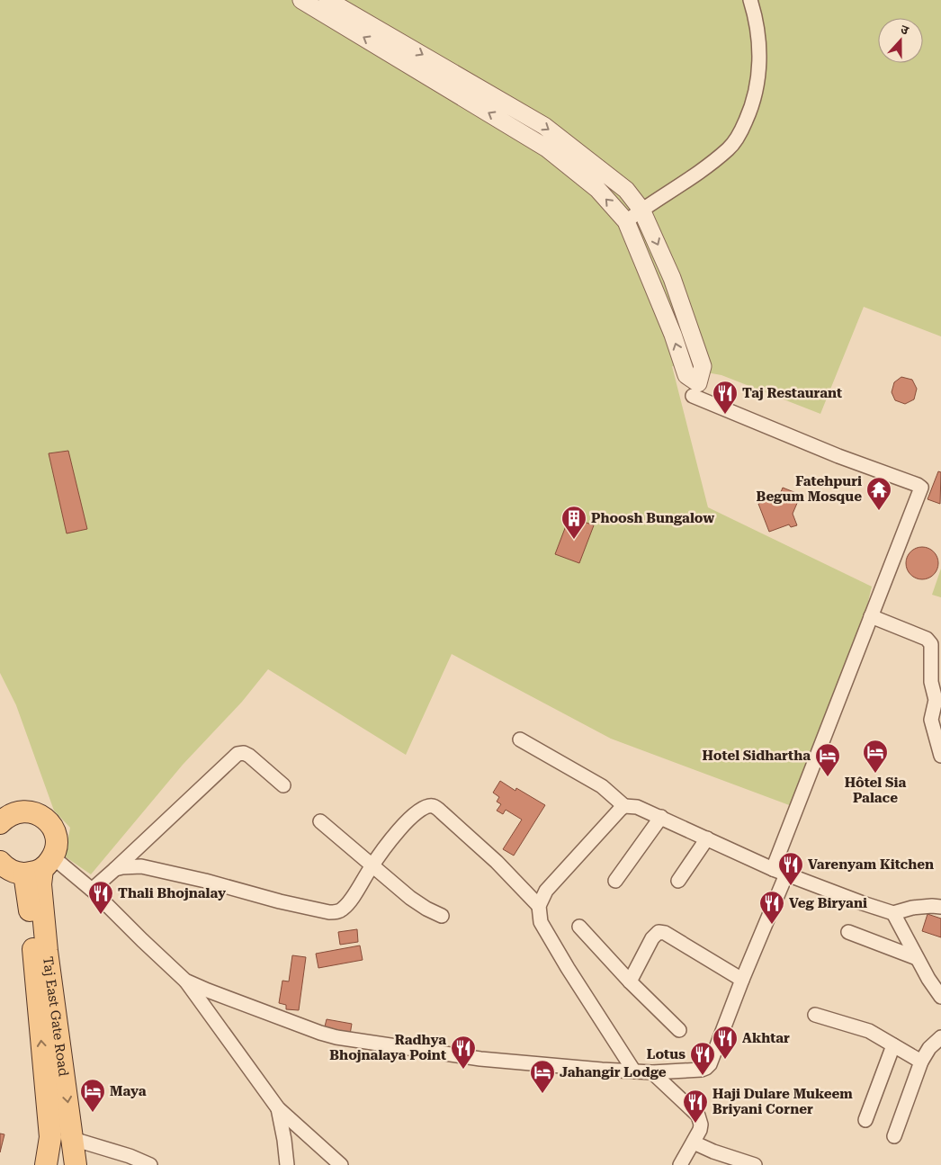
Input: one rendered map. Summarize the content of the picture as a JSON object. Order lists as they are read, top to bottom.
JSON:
{
  "streets": {
    "main road": ["Taj East Gate Road"]
  },
  "places": {
    "restaurant": [
      "Taj Restaurant",
      "Varenyam Kitchen",
      "Thali Bhojnalay",
      "Veg Biryani",
      "Akhtar",
      "Radhya Bhojnalaya Point",
      "Lotus",
      "Haji Dulare Mukeem Briyani Corner"
    ],
    "temple": ["Fatehpuri Begum Mosque"],
    "building": ["Phoosh Bungalow"],
    "hotel": [
      "Hôtel Sia Palace",
      "Hotel Sidhartha",
      "Jahangir Lodge",
      "Maya"
    ]
  },
  "north": "top"
}
